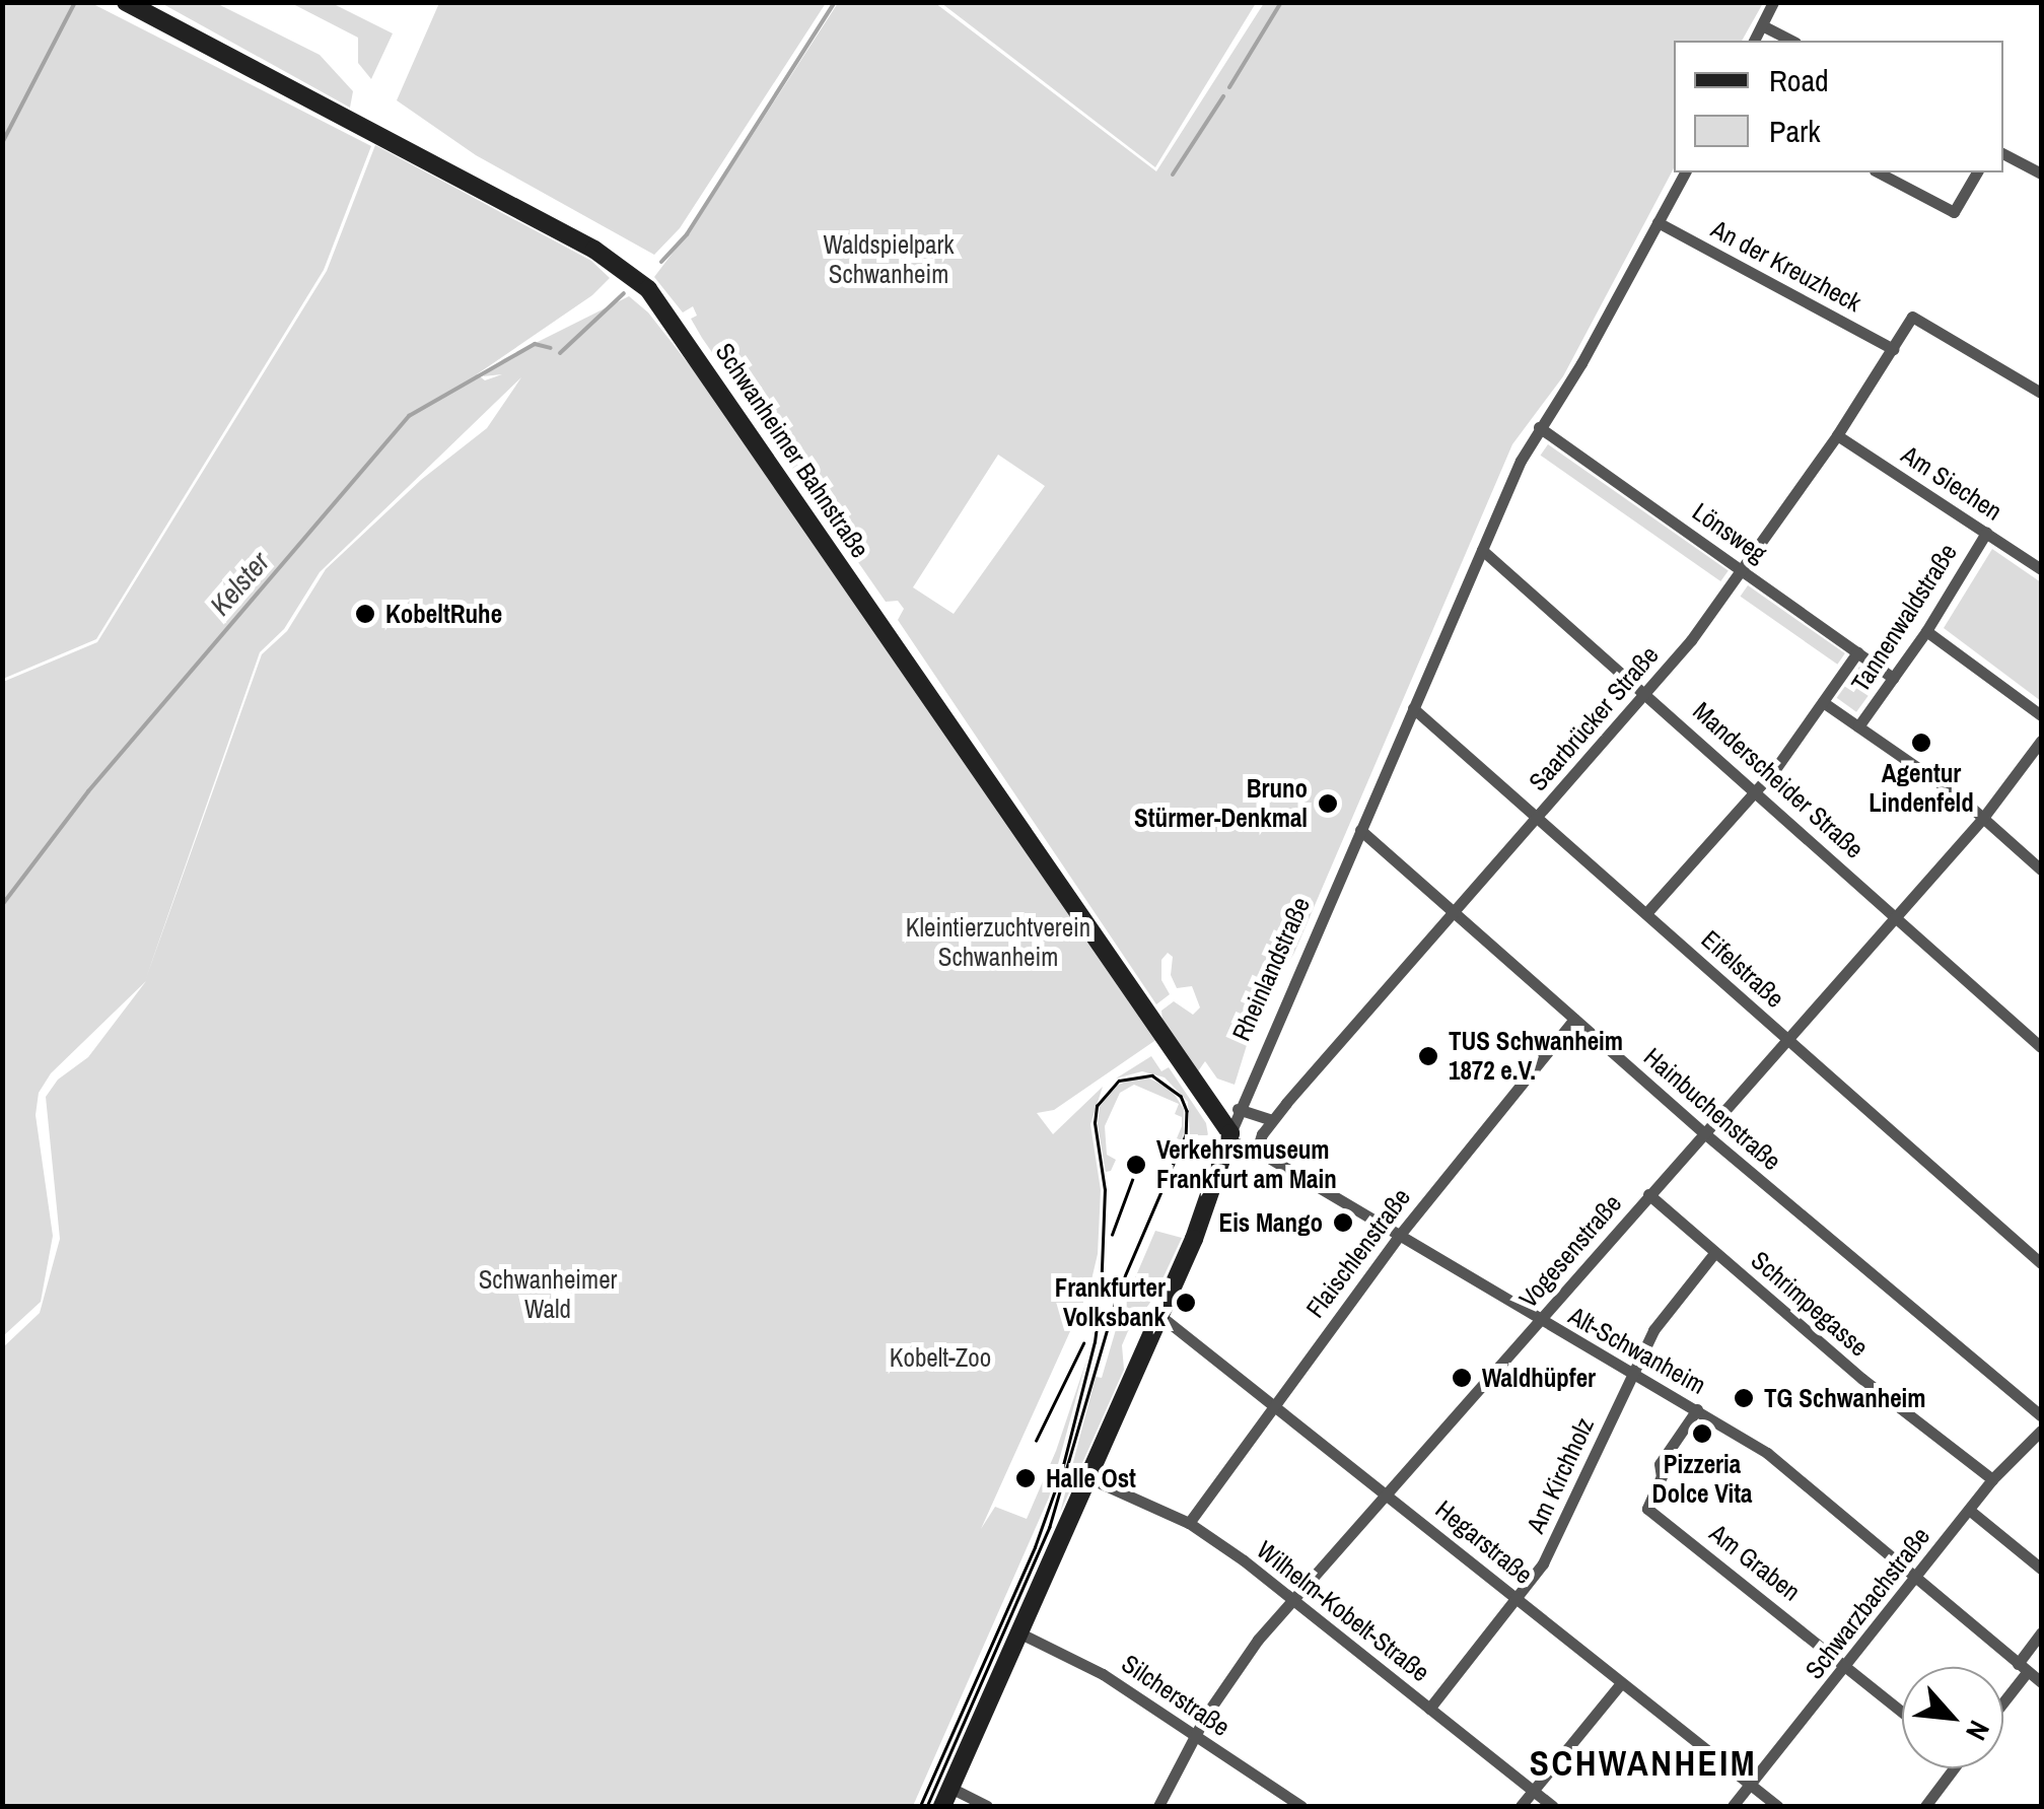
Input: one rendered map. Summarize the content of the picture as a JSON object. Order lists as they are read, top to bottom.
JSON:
{
  "streets": {
    "street": [
      "An der Kreuzheck",
      "Schwanheimer Bahnstraße",
      "Am Siechen",
      "Lönsweg",
      "Tannenwaldstraße",
      "Saarbrücker Straße",
      "Manderscheider Straße",
      "Rheinlandstraße",
      "Eifelstraße",
      "Hainbuchenstraße",
      "Vogesenstraße",
      "Flaischlenstraße",
      "Schrimpegasse",
      "Alt-Schwanheim",
      "Am Kirchholz",
      "Hegarstraße",
      "Am Graben",
      "Schwarzbachstraße",
      "Wilhelm-Kobelt-Straße",
      "Silcherstraße"
    ]
  },
  "crossings": [
    ["An der Kreuzheck", "Saarbrücker Straße"],
    ["An der Kreuzheck", "Rheinlandstraße"],
    ["Schwanheimer Bahnstraße", "Rheinlandstraße"],
    ["Schwanheimer Bahnstraße", "Alt-Schwanheim"],
    ["Am Siechen", "Tannenwaldstraße"],
    ["Am Siechen", "Saarbrücker Straße"],
    ["Lönsweg", "Tannenwaldstraße"],
    ["Lönsweg", "Saarbrücker Straße"],
    ["Lönsweg", "Rheinlandstraße"],
    ["Tannenwaldstraße", "Manderscheider Straße"],
    ["Tannenwaldstraße", "Eifelstraße"],
    ["Saarbrücker Straße", "Manderscheider Straße"],
    ["Saarbrücker Straße", "Eifelstraße"],
    ["Saarbrücker Straße", "Hainbuchenstraße"],
    ["Saarbrücker Straße", "Alt-Schwanheim"],
    ["Manderscheider Straße", "Rheinlandstraße"],
    ["Manderscheider Straße", "Vogesenstraße"],
    ["Rheinlandstraße", "Eifelstraße"],
    ["Rheinlandstraße", "Hainbuchenstraße"],
    ["Rheinlandstraße", "Alt-Schwanheim"],
    ["Rheinlandstraße", "Hegarstraße"],
    ["Rheinlandstraße", "Wilhelm-Kobelt-Straße"],
    ["Rheinlandstraße", "Silcherstraße"],
    ["Eifelstraße", "Vogesenstraße"],
    ["Hainbuchenstraße", "Vogesenstraße"],
    ["Hainbuchenstraße", "Flaischlenstraße"],
    ["Vogesenstraße", "Schrimpegasse"],
    ["Vogesenstraße", "Alt-Schwanheim"],
    ["Vogesenstraße", "Hegarstraße"],
    ["Vogesenstraße", "Wilhelm-Kobelt-Straße"],
    ["Vogesenstraße", "Silcherstraße"],
    ["Flaischlenstraße", "Alt-Schwanheim"],
    ["Flaischlenstraße", "Hegarstraße"],
    ["Flaischlenstraße", "Wilhelm-Kobelt-Straße"],
    ["Schrimpegasse", "Am Kirchholz"],
    ["Schrimpegasse", "Schwarzbachstraße"],
    ["Alt-Schwanheim", "Am Kirchholz"],
    ["Alt-Schwanheim", "Am Graben"],
    ["Alt-Schwanheim", "Schwarzbachstraße"],
    ["Am Kirchholz", "Hegarstraße"],
    ["Am Kirchholz", "Wilhelm-Kobelt-Straße"],
    ["Hegarstraße", "Schwarzbachstraße"],
    ["Am Graben", "Schwarzbachstraße"]
  ],
  "districts": ["SCHWANHEIM"],
  "water": ["Kelster"],
  "parks": [
    "Waldspielpark Schwanheim",
    "Kleintierzuchtverein Schwanheim",
    "Schwanheimer Wald",
    "Kobelt-Zoo"
  ],
  "places": [
    "KobeltRuhe",
    "Agentur Lindenfeld",
    "Bruno Stürmer-Denkmal",
    "TUS Schwanheim 1872 e.V.",
    "Verkehrsmuseum Frankfurt am Main",
    "Eis Mango",
    "Frankfurter Volksbank",
    "Waldhüpfer",
    "TG Schwanheim",
    "Pizzeria Dolce Vita",
    "Halle Ost"
  ],
  "legend": ["Road", "Park"],
  "north": "bottom right"
}
